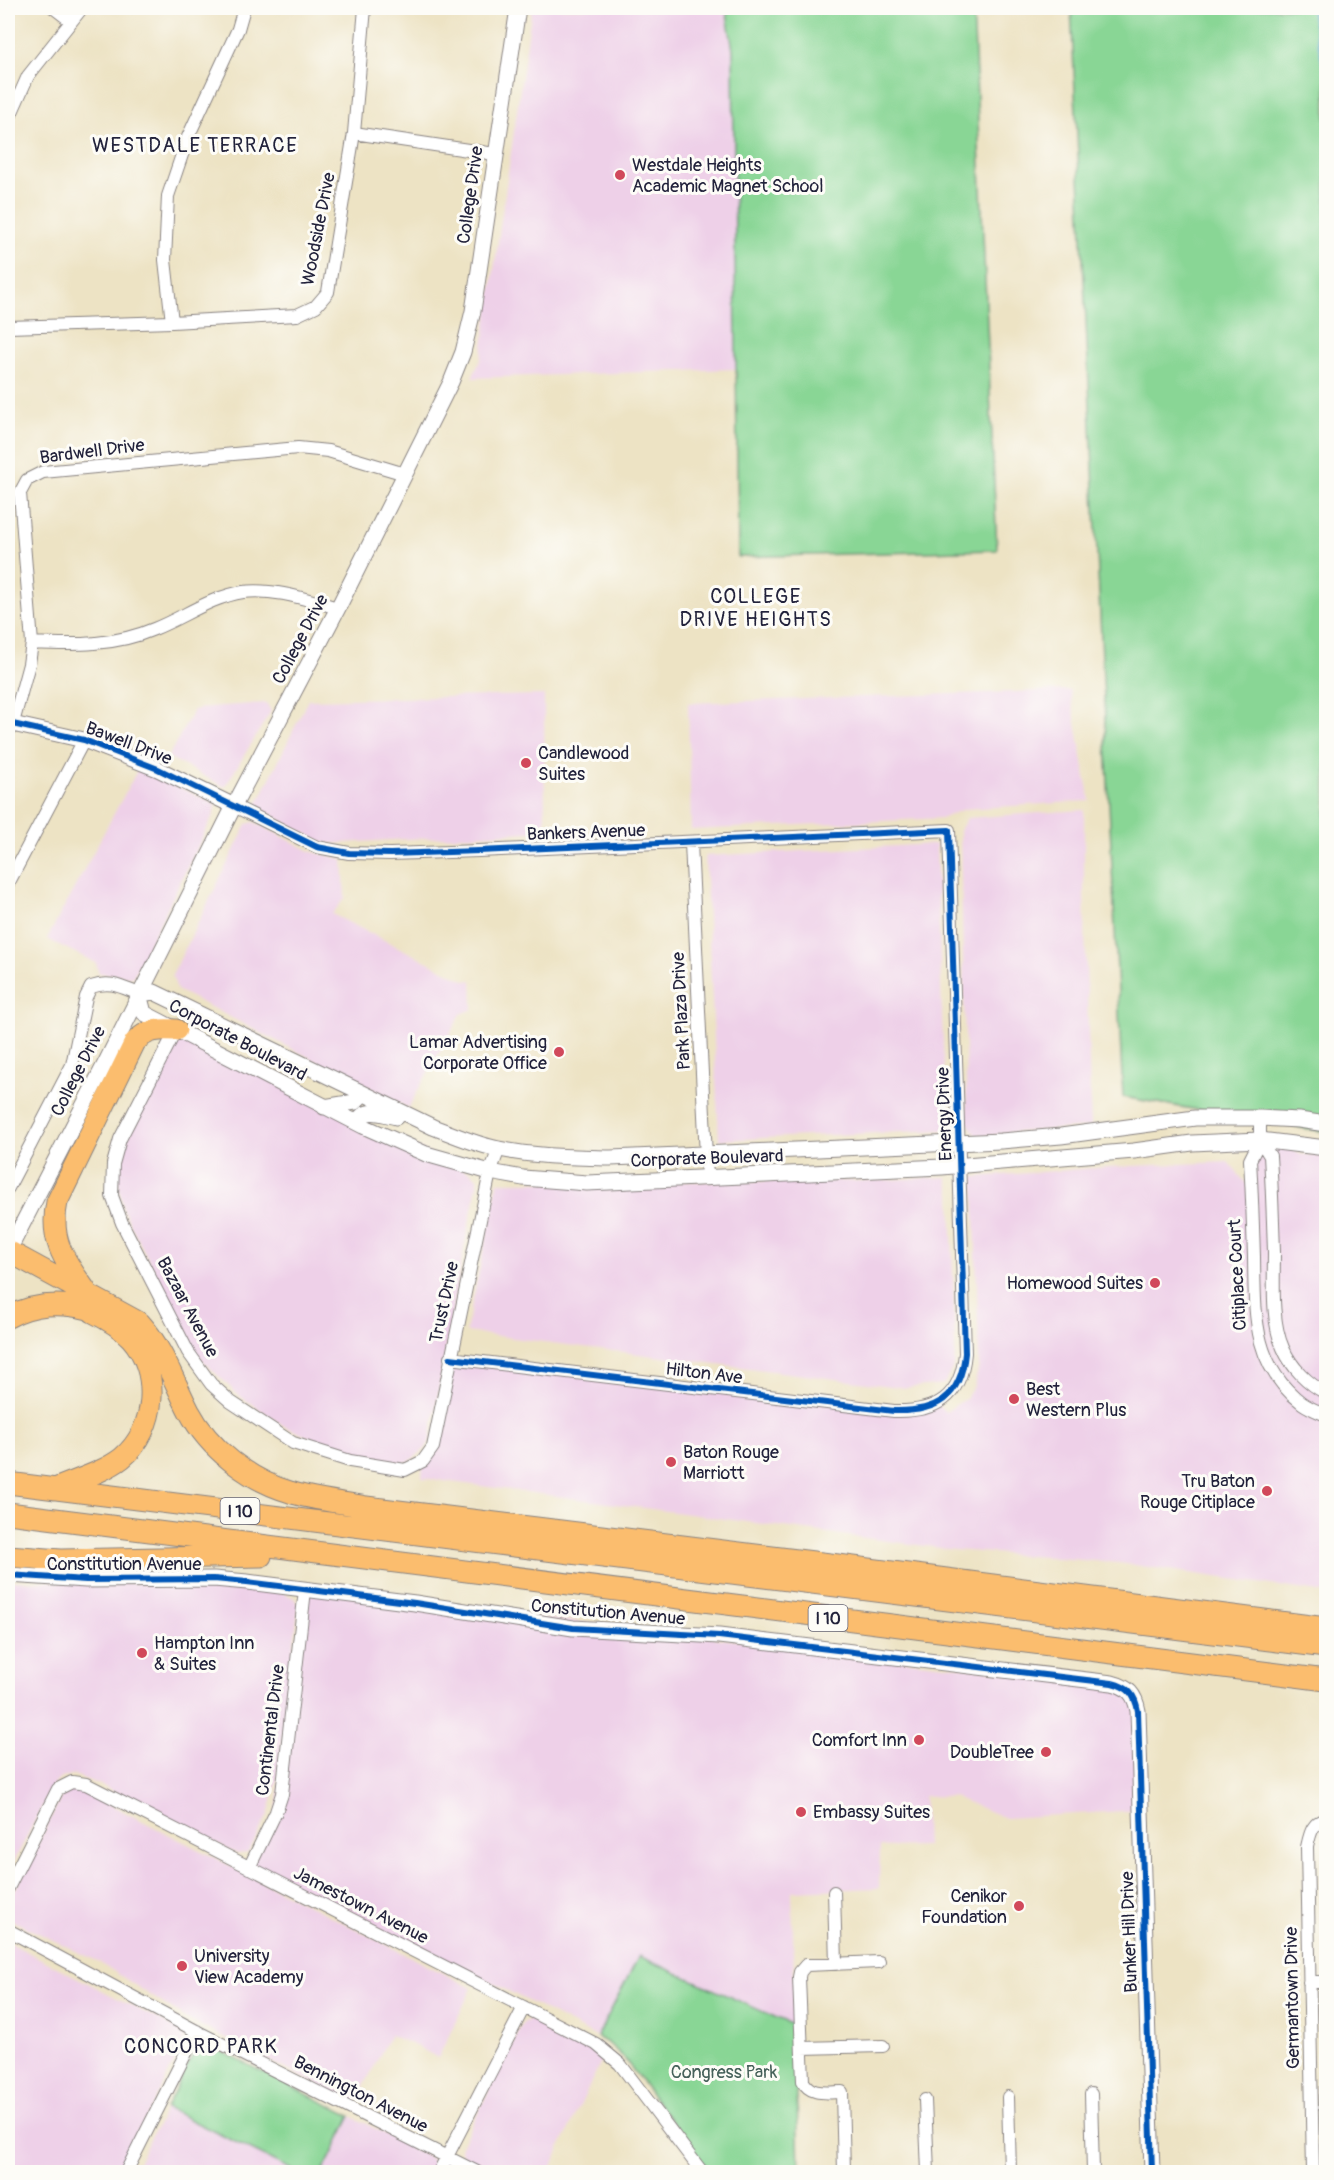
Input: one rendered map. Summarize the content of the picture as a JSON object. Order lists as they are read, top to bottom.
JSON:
{
  "streets": {
    "highway": ["I 10"],
    "street": [
      "College Drive",
      "Woodside Drive",
      "Bardwell Drive",
      "Bawell Drive",
      "Bankers Avenue",
      "Park Plaza Drive",
      "Corporate Boulevard",
      "Energy Drive",
      "Citiplace Court",
      "Trust Drive",
      "Bazaar Avenue",
      "Hilton Ave",
      "Constitution Avenue",
      "Continental Drive",
      "Jamestown Avenue",
      "Bunker Hill Drive",
      "Germantown Drive",
      "Bennington Avenue"
    ]
  },
  "crossings": [
    ["College Drive", "Bardwell Drive"],
    ["College Drive", "Bawell Drive"],
    ["College Drive", "Bankers Avenue"],
    ["College Drive", "Corporate Boulevard"],
    ["Bardwell Drive", "Bawell Drive"],
    ["Bawell Drive", "Bankers Avenue"],
    ["Bankers Avenue", "Park Plaza Drive"],
    ["Bankers Avenue", "Energy Drive"],
    ["Park Plaza Drive", "Corporate Boulevard"],
    ["Corporate Boulevard", "Energy Drive"],
    ["Corporate Boulevard", "Citiplace Court"],
    ["Corporate Boulevard", "Trust Drive"],
    ["Corporate Boulevard", "Bazaar Avenue"],
    ["Energy Drive", "Hilton Ave"],
    ["Trust Drive", "Bazaar Avenue"],
    ["Trust Drive", "Hilton Ave"],
    ["Constitution Avenue", "Continental Drive"],
    ["Constitution Avenue", "Bunker Hill Drive"],
    ["Continental Drive", "Jamestown Avenue"]
  ],
  "districts": ["WESTDALE TERRACE", "COLLEGE DRIVE HEIGHTS", "CONCORD PARK"],
  "parks": ["Congress Park"],
  "places": [
    "Westdale Heights Academic Magnet School",
    "Candlewood Suites",
    "Lamar Advertising Corporate Office",
    "Homewood Suites",
    "Best Western Plus",
    "Baton Rouge Marriott",
    "Tru Baton Rouge Citiplace",
    "Hampton Inn & Suites",
    "Comfort Inn",
    "DoubleTree",
    "Embassy Suites",
    "Cenikor Foundation",
    "University View Academy"
  ]
}
